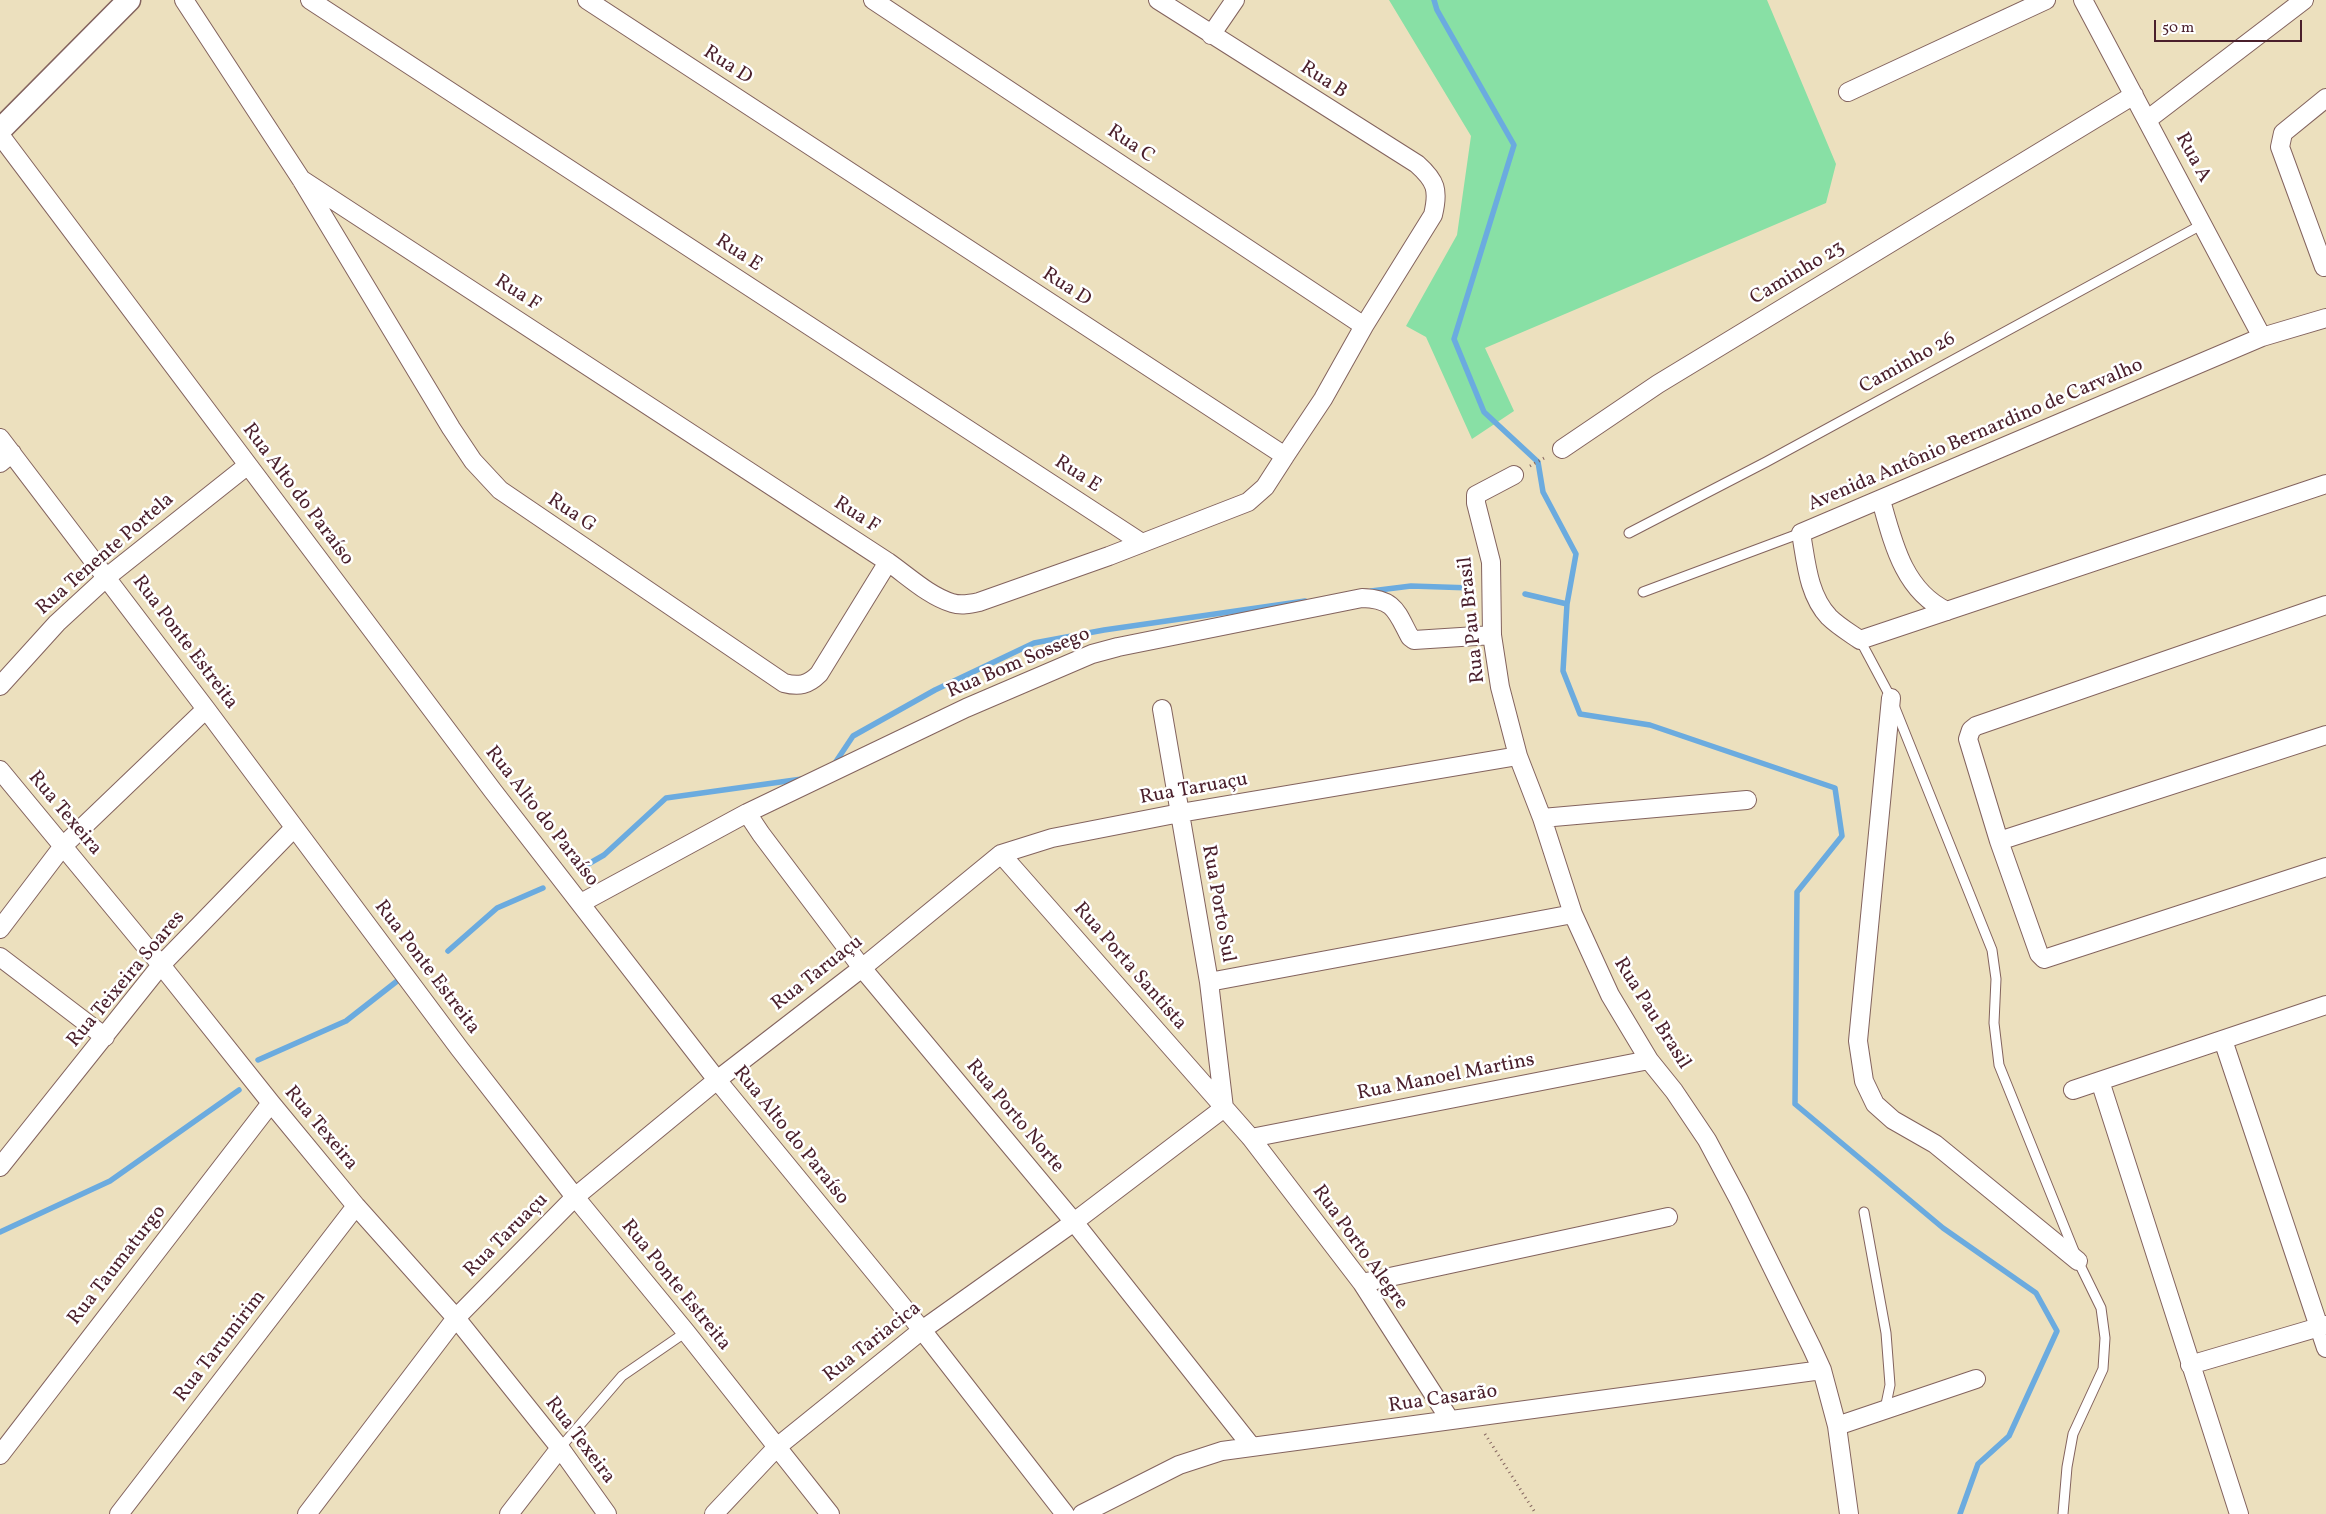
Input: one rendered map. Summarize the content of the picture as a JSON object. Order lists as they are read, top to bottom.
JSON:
{
  "streets": {
    "street": [
      "Rua D",
      "Rua B",
      "Rua C",
      "Rua A",
      "Rua E",
      "Caminho 23",
      "Rua F",
      "Avenida Antônio Bernardino de Carvalho",
      "Rua Alto do Paraíso",
      "Rua G",
      "Rua Tenente Portela",
      "Rua Pau Brasil",
      "Rua Ponte Estreita",
      "Rua Bom Sossego",
      "Rua Taruaçu",
      "Rua Texeira",
      "Rua Porto Sul",
      "Rua Porta Santista",
      "Rua Teixeira Soares",
      "Rua Manoel Martins",
      "Rua Porto Norte",
      "Rua Porto Alegre",
      "Rua Taumaturgo",
      "Rua Tariacica",
      "Rua Tarumirim",
      "Rua Casarão"
    ],
    "lane": ["Caminho 26"]
  },
  "crossings": [
    ["Rua B", "Rua C"],
    ["Rua A", "Caminho 23"],
    ["Rua A", "Caminho 26"],
    ["Rua A", "Avenida Antônio Bernardino de Carvalho"],
    ["Rua F", "Rua G"],
    ["Rua Alto do Paraíso", "Rua Tenente Portela"],
    ["Rua Alto do Paraíso", "Rua Bom Sossego"],
    ["Rua Alto do Paraíso", "Rua Taruaçu"],
    ["Rua Alto do Paraíso", "Rua Tariacica"],
    ["Rua Tenente Portela", "Rua Ponte Estreita"],
    ["Rua Pau Brasil", "Rua Bom Sossego"],
    ["Rua Pau Brasil", "Rua Taruaçu"],
    ["Rua Pau Brasil", "Rua Manoel Martins"],
    ["Rua Pau Brasil", "Rua Casarão"],
    ["Rua Ponte Estreita", "Rua Taruaçu"],
    ["Rua Ponte Estreita", "Rua Teixeira Soares"],
    ["Rua Ponte Estreita", "Rua Tariacica"],
    ["Rua Bom Sossego", "Rua Porto Norte"],
    ["Rua Taruaçu", "Rua Texeira"],
    ["Rua Taruaçu", "Rua Porto Sul"],
    ["Rua Taruaçu", "Rua Porta Santista"],
    ["Rua Taruaçu", "Rua Porto Norte"],
    ["Rua Texeira", "Rua Teixeira Soares"],
    ["Rua Texeira", "Rua Taumaturgo"],
    ["Rua Texeira", "Rua Tarumirim"],
    ["Rua Porto Sul", "Rua Porta Santista"],
    ["Rua Porto Sul", "Rua Porto Alegre"],
    ["Rua Porto Sul", "Rua Tariacica"],
    ["Rua Porta Santista", "Rua Porto Alegre"],
    ["Rua Porta Santista", "Rua Tariacica"],
    ["Rua Manoel Martins", "Rua Porto Alegre"],
    ["Rua Porto Norte", "Rua Tariacica"],
    ["Rua Porto Norte", "Rua Casarão"],
    ["Rua Porto Alegre", "Rua Tariacica"],
    ["Rua Porto Alegre", "Rua Casarão"]
  ],
  "scale_bar": "50 m"
}
